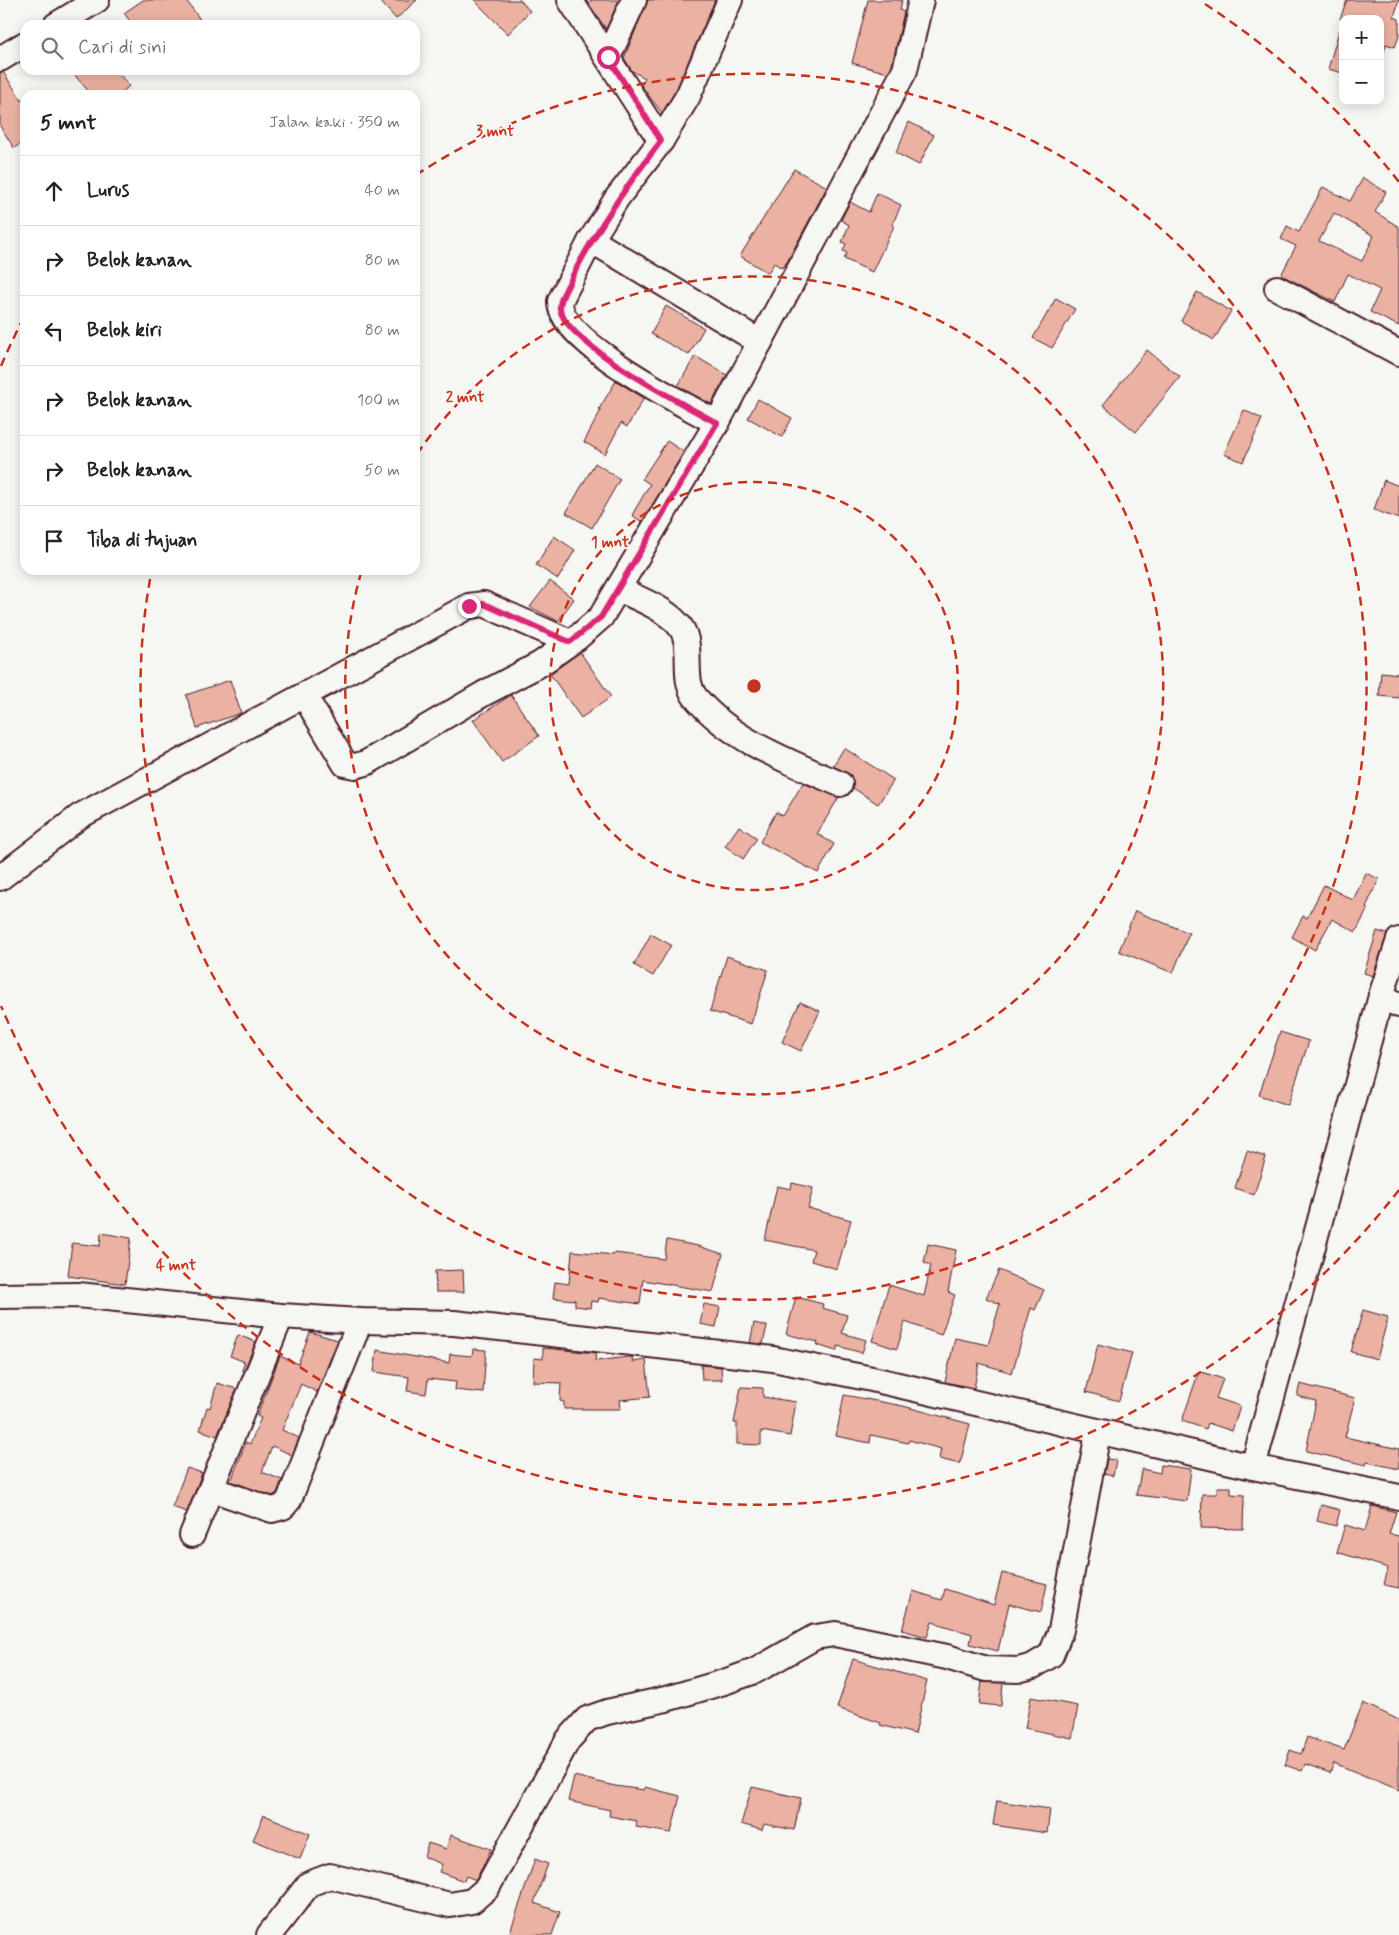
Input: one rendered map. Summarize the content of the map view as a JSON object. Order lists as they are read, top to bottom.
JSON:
{
  "page": {
    "map_buttons": ["+", "−"],
    "search": "Cari di sini",
    "heading": ["5 mnt", "Jalan kaki · 350 m"],
    "list": [
      ["Lurus", "40 m"],
      ["Belok kanan", "80 m"],
      ["Belok kiri", "80 m"],
      ["Belok kanan", "100 m"],
      ["Belok kanan", "50 m"],
      "Tiba di tujuan"
    ]
  },
  "rings": [
    "3 mnt",
    "2 mnt",
    "1 mnt",
    "4 mnt"
  ]
}
